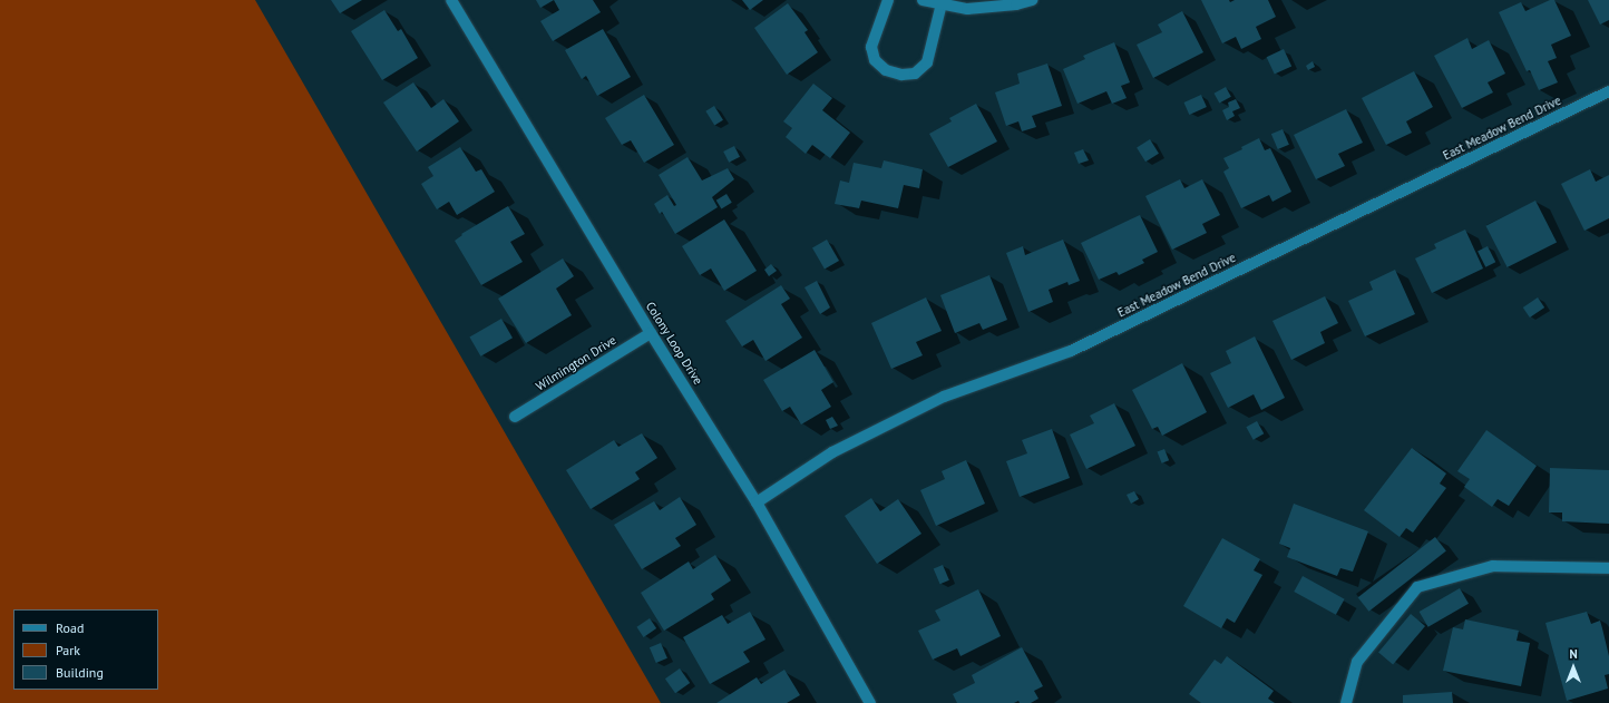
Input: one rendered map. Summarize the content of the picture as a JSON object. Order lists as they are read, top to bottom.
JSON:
{
  "streets": {
    "street": ["East Meadow Bend Drive", "Colony Loop Drive", "Wilmington Drive"]
  },
  "crossings": [
    ["East Meadow Bend Drive", "Colony Loop Drive"],
    ["Colony Loop Drive", "Wilmington Drive"]
  ],
  "legend": ["Road", "Park", "Building"],
  "north": "top"
}
